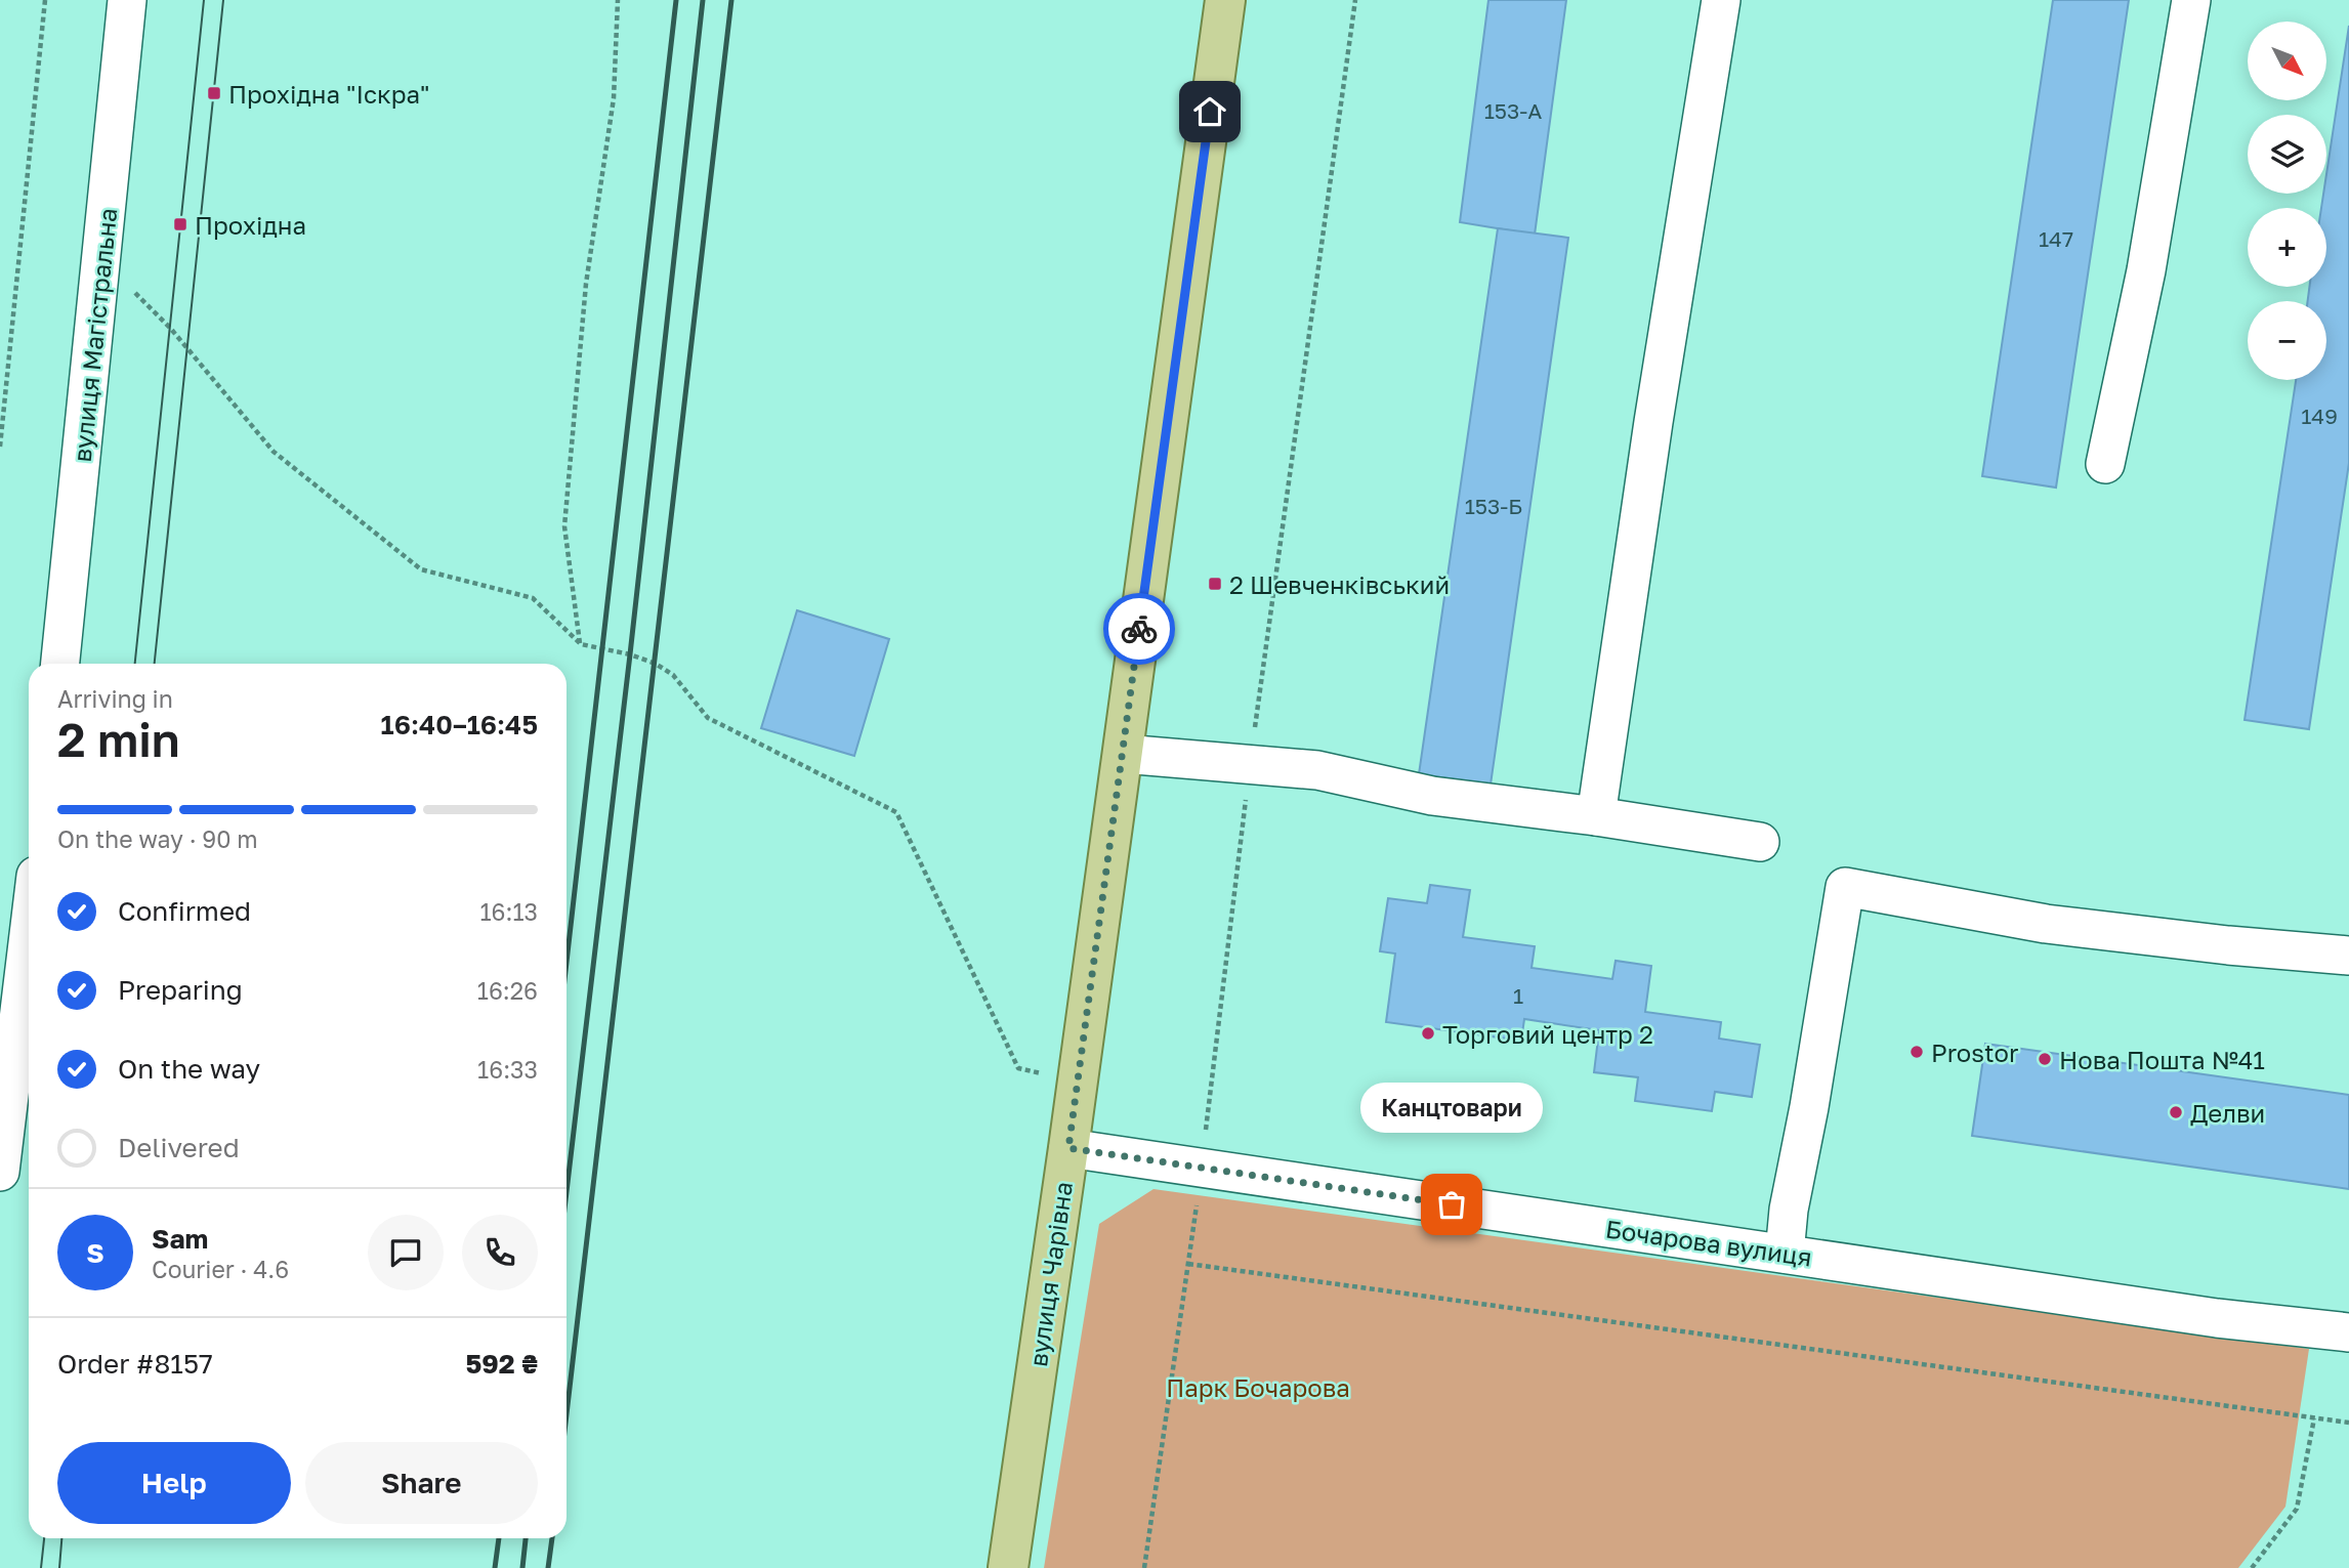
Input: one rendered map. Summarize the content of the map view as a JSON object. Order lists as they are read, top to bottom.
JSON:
{
  "streets": {
    "main road": ["вулиця Чарівна"],
    "street": ["вулиця Магістральна", "Бочарова вулиця"]
  },
  "crossings": [
    ["Бочарова вулиця", "вулиця Чарівна"]
  ],
  "parks": ["Парк Бочарова"],
  "places": {
    "transit": ["Прохідна \"Іскра\"", "Прохідна", "2 Шевченківський"],
    "other": [
      "Торговий центр 2",
      "Prostor",
      "Нова Пошта №41",
      "Делви",
      "Канцтовари"
    ]
  },
  "house_numbers": [
    "153-А",
    "147",
    "149",
    "153-Б",
    "1"
  ],
  "north": "bottom right",
  "page": {
    "map_buttons": ["+", "−"],
    "heading": ["2 min", "Arriving in", "16:40–16:45"],
    "panel": [
      "Sam",
      "Courier · 4.6",
      "Order #8157",
      "592 ₴"
    ],
    "bar": "On the way · 90 m",
    "list": [
      ["Confirmed", "16:13"],
      ["Preparing", "16:26"],
      ["On the way", "16:33"],
      "Delivered"
    ],
    "bubble": "Канцтовари",
    "round": "S",
    "buttons": ["Help", "Share"]
  }
}
